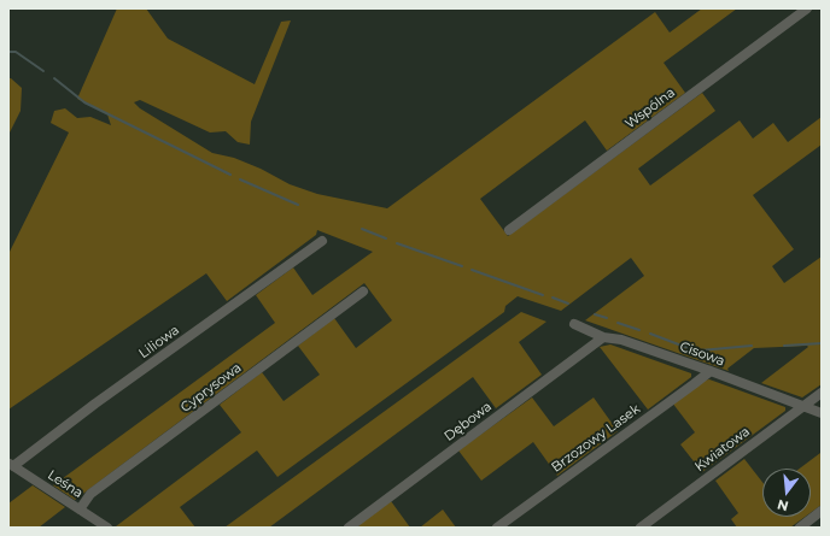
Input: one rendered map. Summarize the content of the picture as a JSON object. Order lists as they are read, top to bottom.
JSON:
{
  "streets": {
    "street": [
      "Wspólna",
      "Liliowa",
      "Cisowa",
      "Cyprysowa",
      "Dębowa",
      "Brzozowy Lasek",
      "Kwiatowa",
      "Leśna"
    ]
  },
  "crossings": [
    ["Liliowa", "Leśna"],
    ["Cisowa", "Dębowa"],
    ["Cisowa", "Brzozowy Lasek"],
    ["Cisowa", "Kwiatowa"],
    ["Cyprysowa", "Leśna"]
  ],
  "north": "bottom"
}
